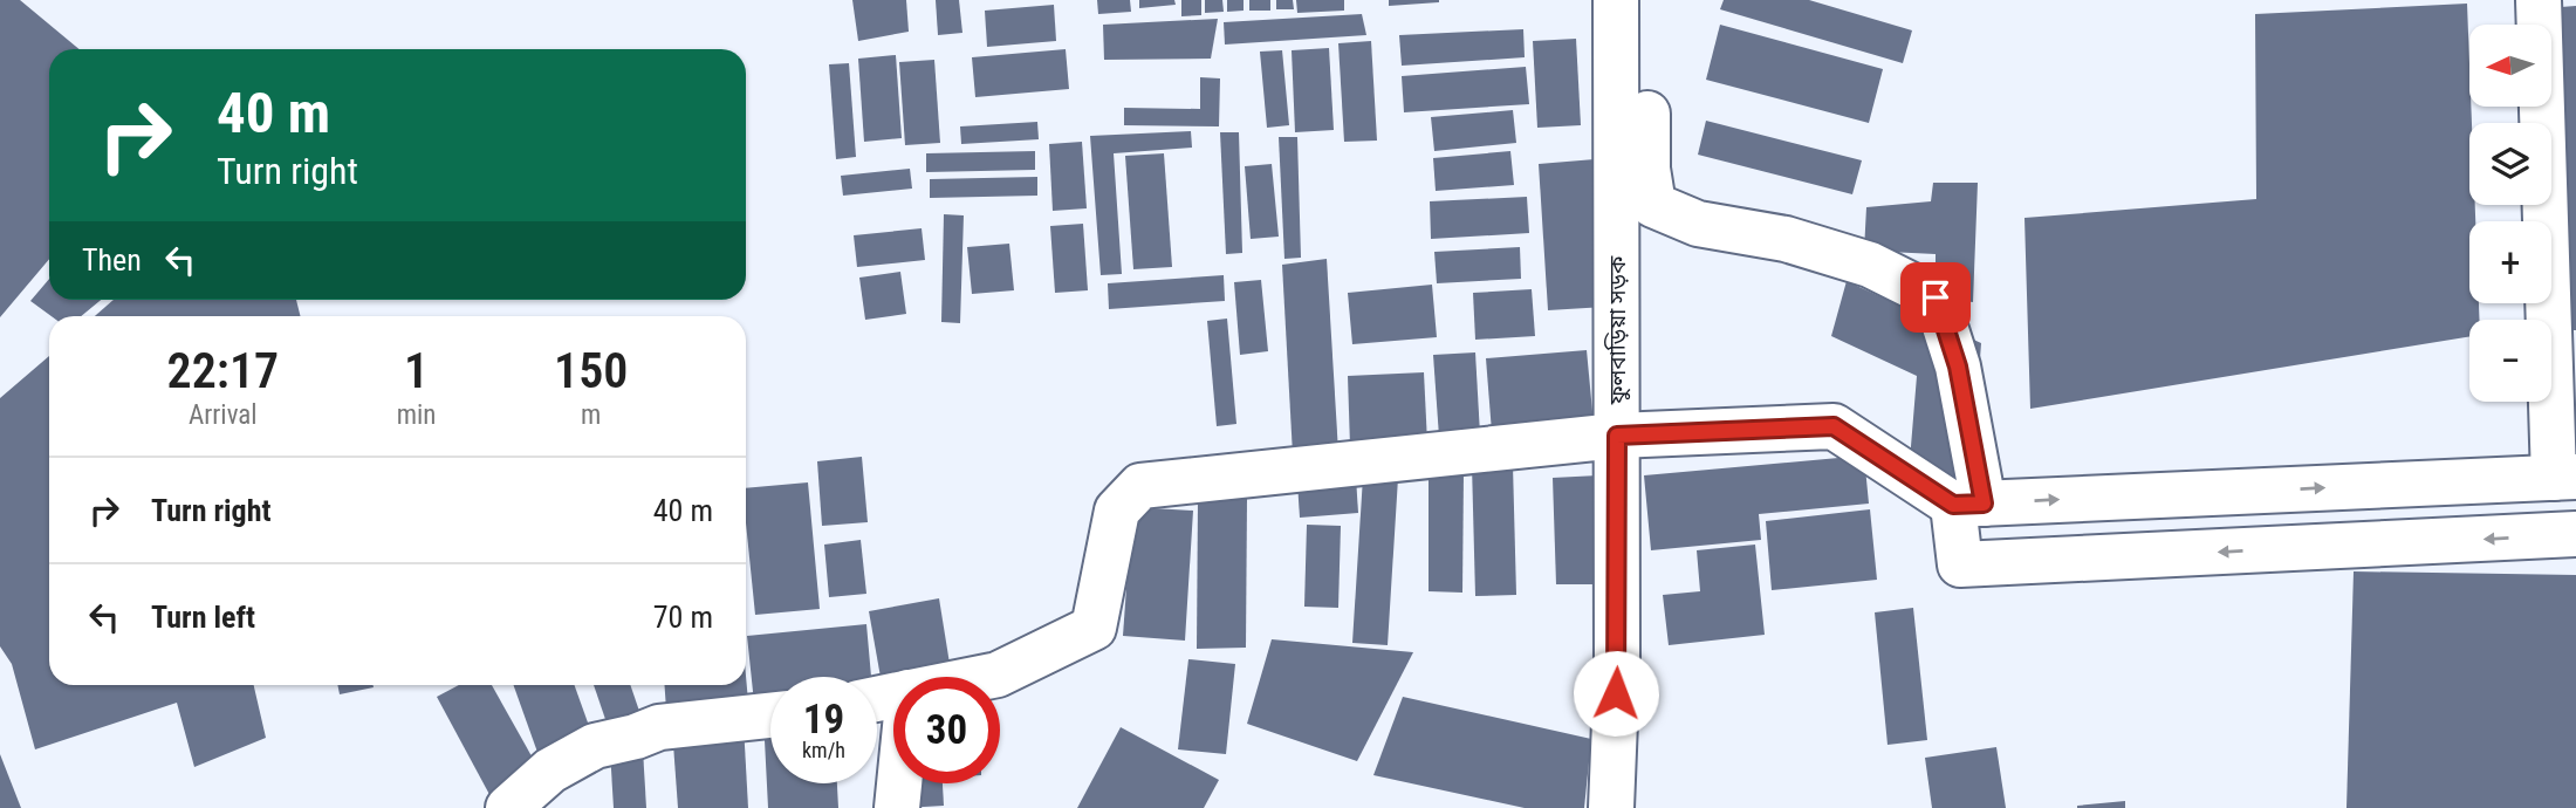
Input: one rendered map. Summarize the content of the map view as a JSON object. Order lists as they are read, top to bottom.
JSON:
{
  "streets": {
    "street": ["ফুলবাড়িয়া সড়ক"]
  },
  "north": "left",
  "page": {
    "map_buttons": ["+", "−"],
    "turn": ["40 m", "Turn right"],
    "then": "Then",
    "eta": [
      "22:17",
      "Arrival",
      "1",
      "min",
      "150",
      "m"
    ],
    "list": [
      {
        "name": "Turn right",
        "value": "40 m"
      },
      {
        "name": "Turn left",
        "value": "70 m"
      }
    ],
    "speed": "19 km/h",
    "limit": "30"
  }
}
